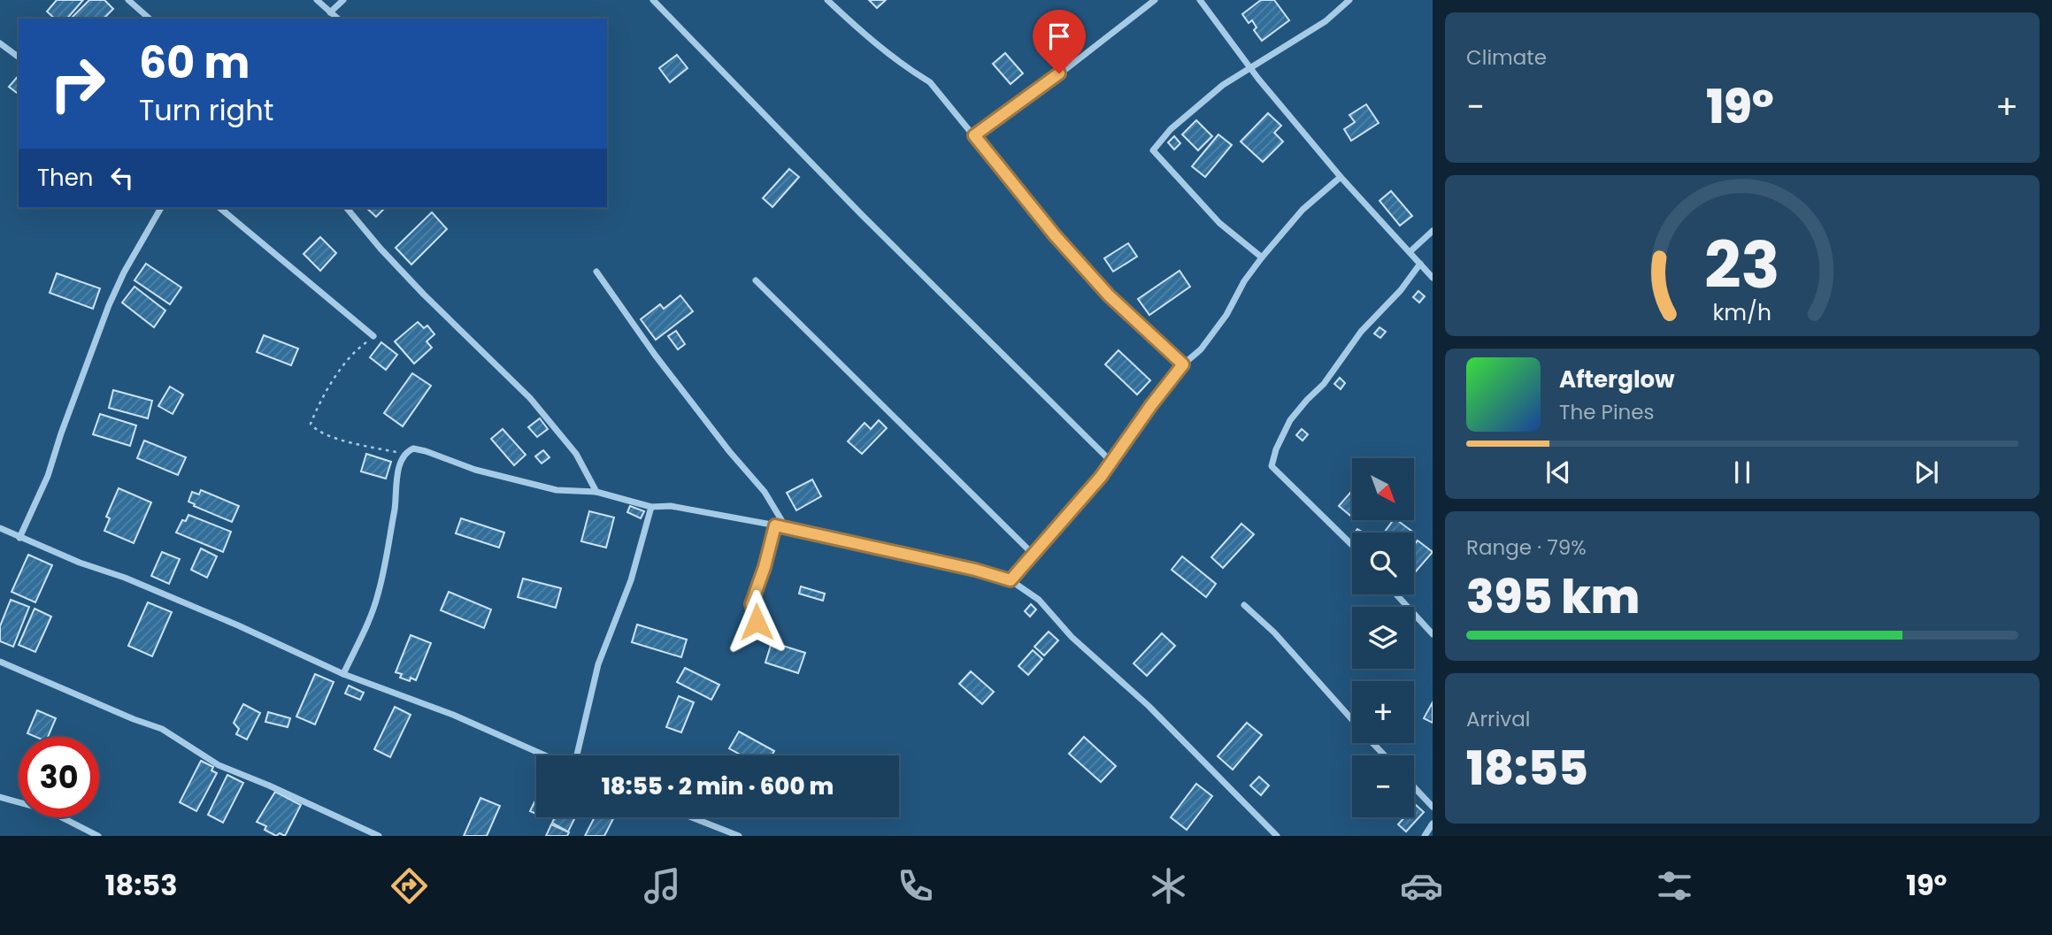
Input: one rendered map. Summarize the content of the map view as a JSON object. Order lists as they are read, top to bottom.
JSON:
{
  "north": "bottom right",
  "page": {
    "tile": [
      "Climate",
      ["Range · 79%", "395 km"],
      ["Arrival", "18:55"]
    ],
    "turn": ["60 m", "Turn right"],
    "heat": ["−", "19°", "+"],
    "then": "Then",
    "song": ["Afterglow", "The Pines"],
    "map_buttons": ["+", "−"],
    "limit": "30",
    "trip": "18:55 · 2 min · 600 m",
    "tabs": ["18:53", "19°"],
    "gauge": ["23", "km/h"]
  }
}
